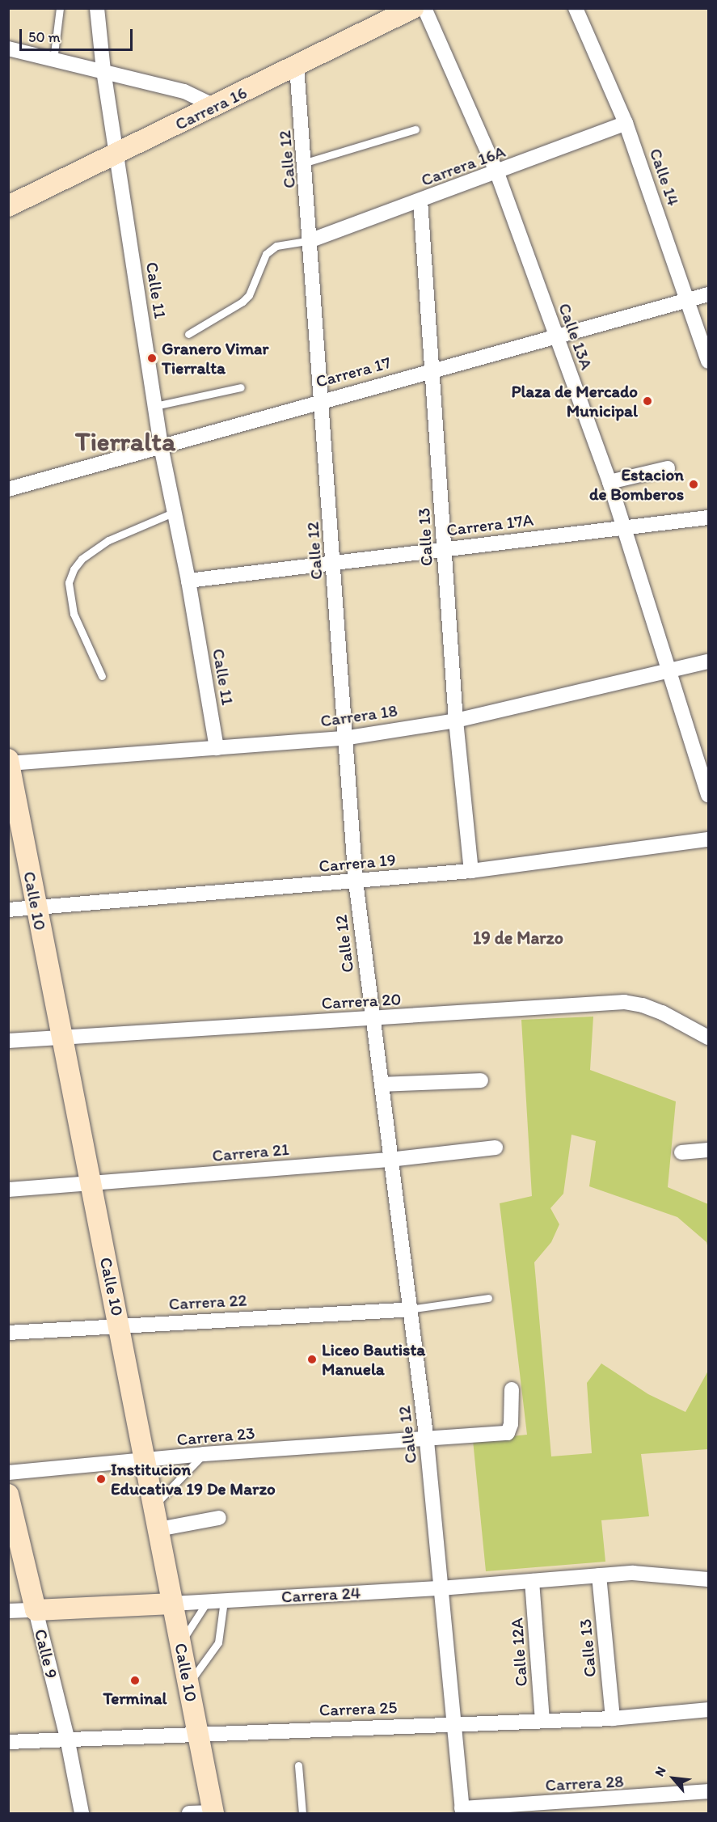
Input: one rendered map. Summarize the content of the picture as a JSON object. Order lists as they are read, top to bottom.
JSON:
{
  "streets": {
    "main road": [
      "Carrera 16",
      "Calle 10",
      "Carrera 24",
      "Calle 9"
    ],
    "street": [
      "Calle 12",
      "Carrera 16A",
      "Calle 14",
      "Calle 11",
      "Calle 13A",
      "Carrera 17",
      "Carrera 17A",
      "Calle 13",
      "Carrera 18",
      "Carrera 19",
      "Carrera 20",
      "Carrera 21",
      "Carrera 22",
      "Carrera 23",
      "Calle 12A",
      "Carrera 25",
      "Carrera 28"
    ]
  },
  "crossings": [
    ["Carrera 16", "Calle 12"],
    ["Carrera 16", "Calle 11"],
    ["Calle 12", "Carrera 16A"],
    ["Calle 12", "Carrera 17"],
    ["Calle 12", "Carrera 17A"],
    ["Calle 12", "Carrera 18"],
    ["Calle 12", "Carrera 19"],
    ["Calle 12", "Carrera 20"],
    ["Calle 12", "Carrera 21"],
    ["Calle 12", "Carrera 22"],
    ["Calle 12", "Carrera 23"],
    ["Calle 12", "Carrera 24"],
    ["Calle 12", "Carrera 25"],
    ["Calle 12", "Carrera 28"],
    ["Carrera 16A", "Calle 14"],
    ["Carrera 16A", "Calle 13A"],
    ["Carrera 16A", "Calle 13"],
    ["Calle 14", "Carrera 17"],
    ["Calle 11", "Carrera 17"],
    ["Calle 11", "Carrera 17A"],
    ["Calle 11", "Carrera 18"],
    ["Calle 13A", "Carrera 17"],
    ["Calle 13A", "Carrera 17A"],
    ["Calle 13A", "Carrera 18"],
    ["Carrera 17", "Calle 13"],
    ["Carrera 17A", "Calle 13"],
    ["Calle 13", "Carrera 18"],
    ["Calle 13", "Carrera 19"],
    ["Calle 13", "Carrera 24"],
    ["Calle 13", "Carrera 25"],
    ["Carrera 18", "Calle 10"],
    ["Carrera 19", "Calle 10"],
    ["Calle 10", "Carrera 20"],
    ["Calle 10", "Carrera 21"],
    ["Calle 10", "Carrera 22"],
    ["Calle 10", "Carrera 23"],
    ["Calle 10", "Carrera 24"],
    ["Calle 10", "Carrera 25"],
    ["Carrera 24", "Calle 12A"],
    ["Carrera 24", "Calle 9"],
    ["Calle 12A", "Carrera 25"],
    ["Calle 9", "Carrera 25"]
  ],
  "districts": ["Tierralta", "19 de Marzo"],
  "places": [
    "Granero Vimar Tierralta",
    "Plaza de Mercado Municipal",
    "Estacion de Bomberos",
    "Liceo Bautista Manuela",
    "Institucion Educativa 19 De Marzo",
    "Terminal"
  ],
  "scale_bar": "50 m",
  "north": "top left"
}
